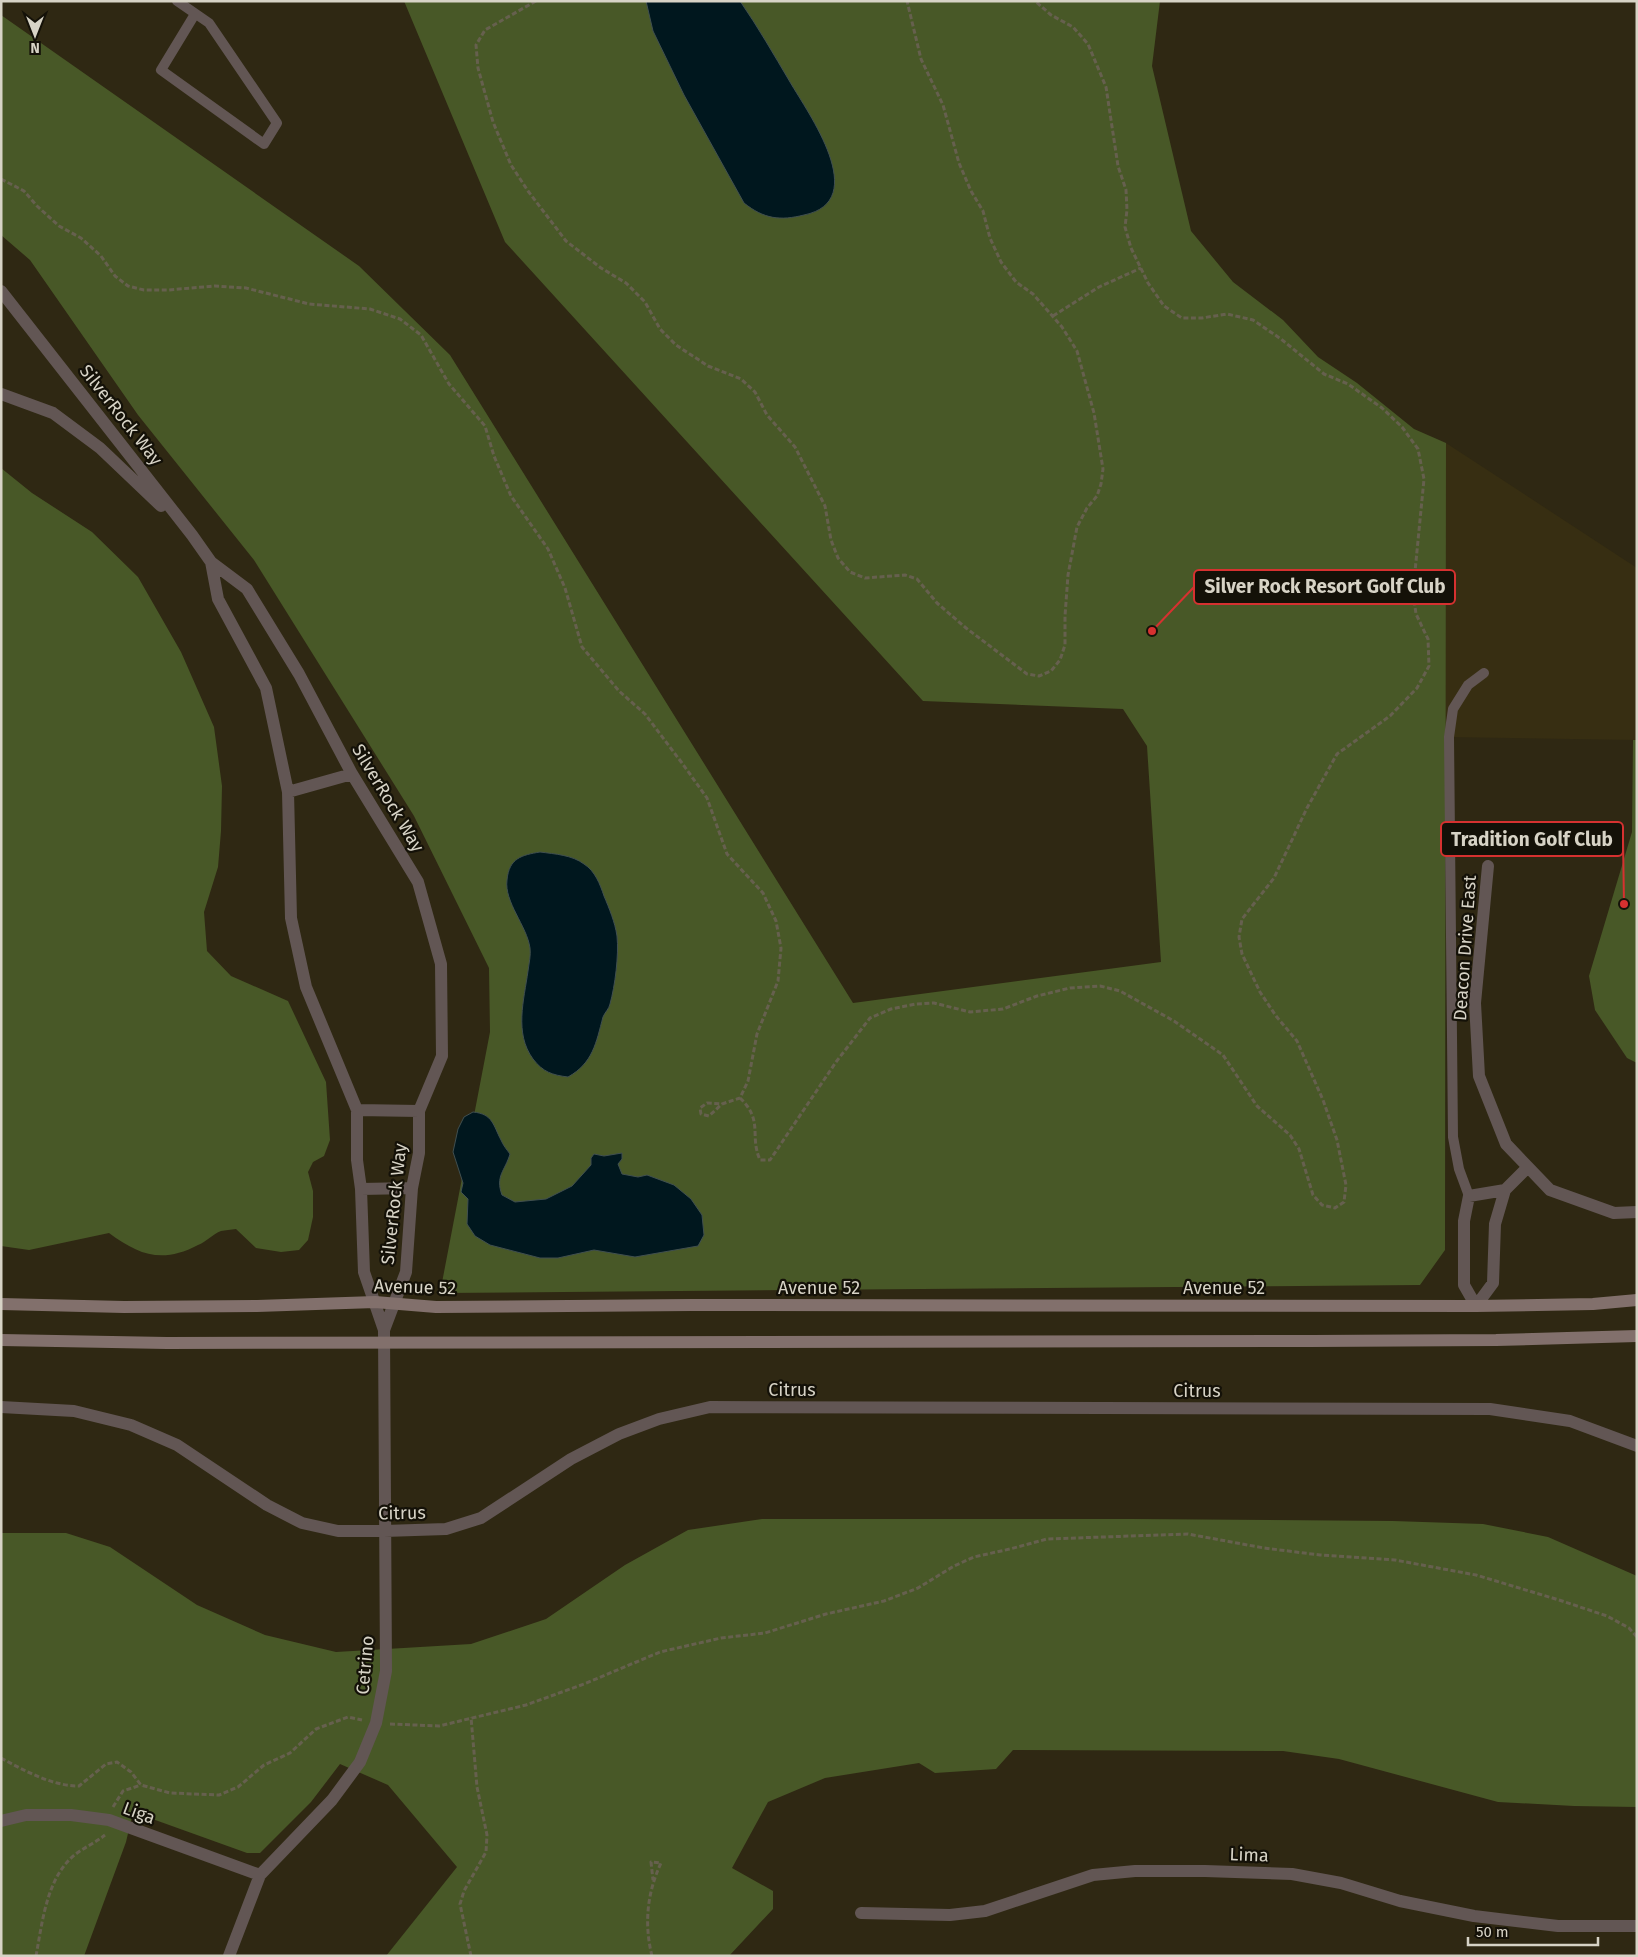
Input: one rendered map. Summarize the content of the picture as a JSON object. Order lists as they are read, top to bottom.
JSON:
{
  "streets": {
    "main road": ["Avenue 52"],
    "street": [
      "SilverRock Way",
      "Deacon Drive East",
      "Citrus",
      "Cetrino",
      "Liga",
      "Lima"
    ]
  },
  "crossings": [
    ["SilverRock Way", "Avenue 52"],
    ["SilverRock Way", "Cetrino"],
    ["Citrus", "Cetrino"],
    ["Cetrino", "Liga"]
  ],
  "places": ["Silver Rock Resort Golf Club", "Tradition Golf Club"],
  "scale_bar": "50 m",
  "north": "bottom"
}
